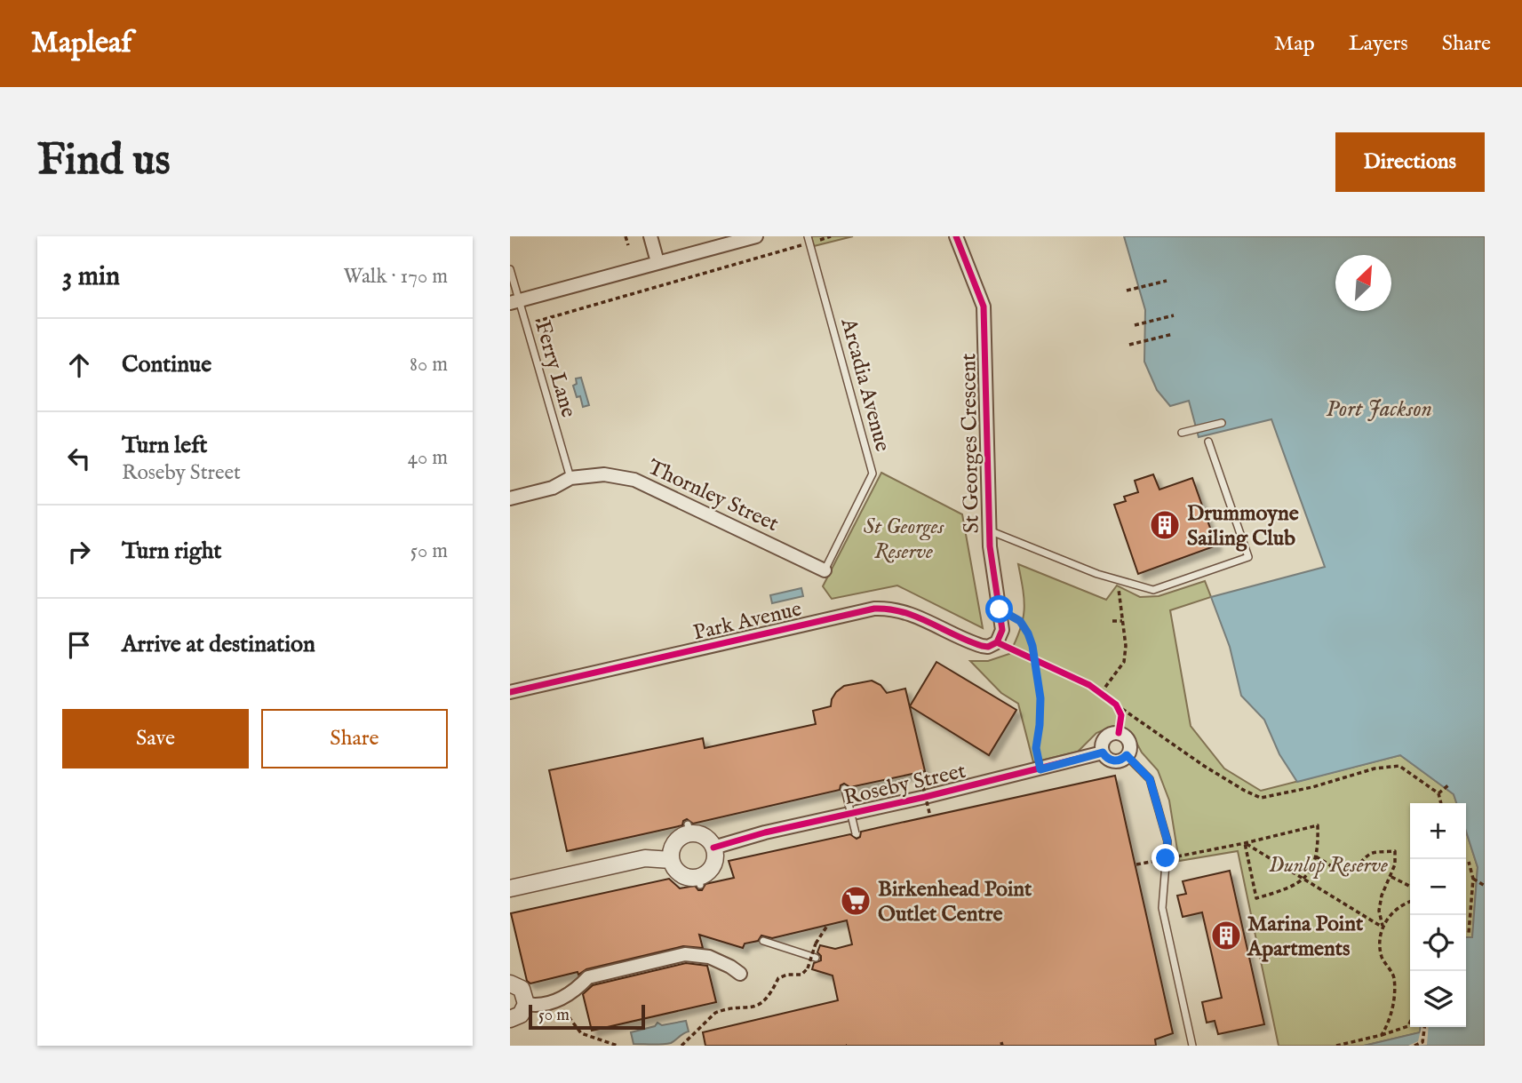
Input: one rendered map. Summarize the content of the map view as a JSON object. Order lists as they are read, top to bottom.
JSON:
{
  "streets": {
    "street": [
      "St Georges Crescent",
      "Thornley Street",
      "Park Avenue",
      "Roseby Street"
    ],
    "lane": ["Ferry Lane", "Arcadia Avenue"]
  },
  "crossings": [
    ["Ferry Lane", "Thornley Street"],
    ["Arcadia Avenue", "Thornley Street"],
    ["St Georges Crescent", "Park Avenue"]
  ],
  "water": ["Port Jackson"],
  "parks": ["St Georges Reserve", "Dunlop Reserve"],
  "places": {
    "building": ["Drummoyne Sailing Club", "Marina Point Apartments"],
    "supermarket": ["Birkenhead Point Outlet Centre"]
  },
  "scale_bar": "50 m",
  "north": "top right",
  "page": {
    "header": "Mapleaf",
    "nav": ["Map", "Layers", "Share"],
    "buttons": [
      "Directions",
      ["Save", "Share"]
    ],
    "title": "Find us",
    "heading": ["3 min", "Walk · 170 m"],
    "list": [
      ["Continue", "80 m"],
      ["Turn left", "Roseby Street", "40 m"],
      ["Turn right", "50 m"],
      "Arrive at destination"
    ],
    "map_buttons": ["+", "−"],
    "scale": "50 m"
  }
}
